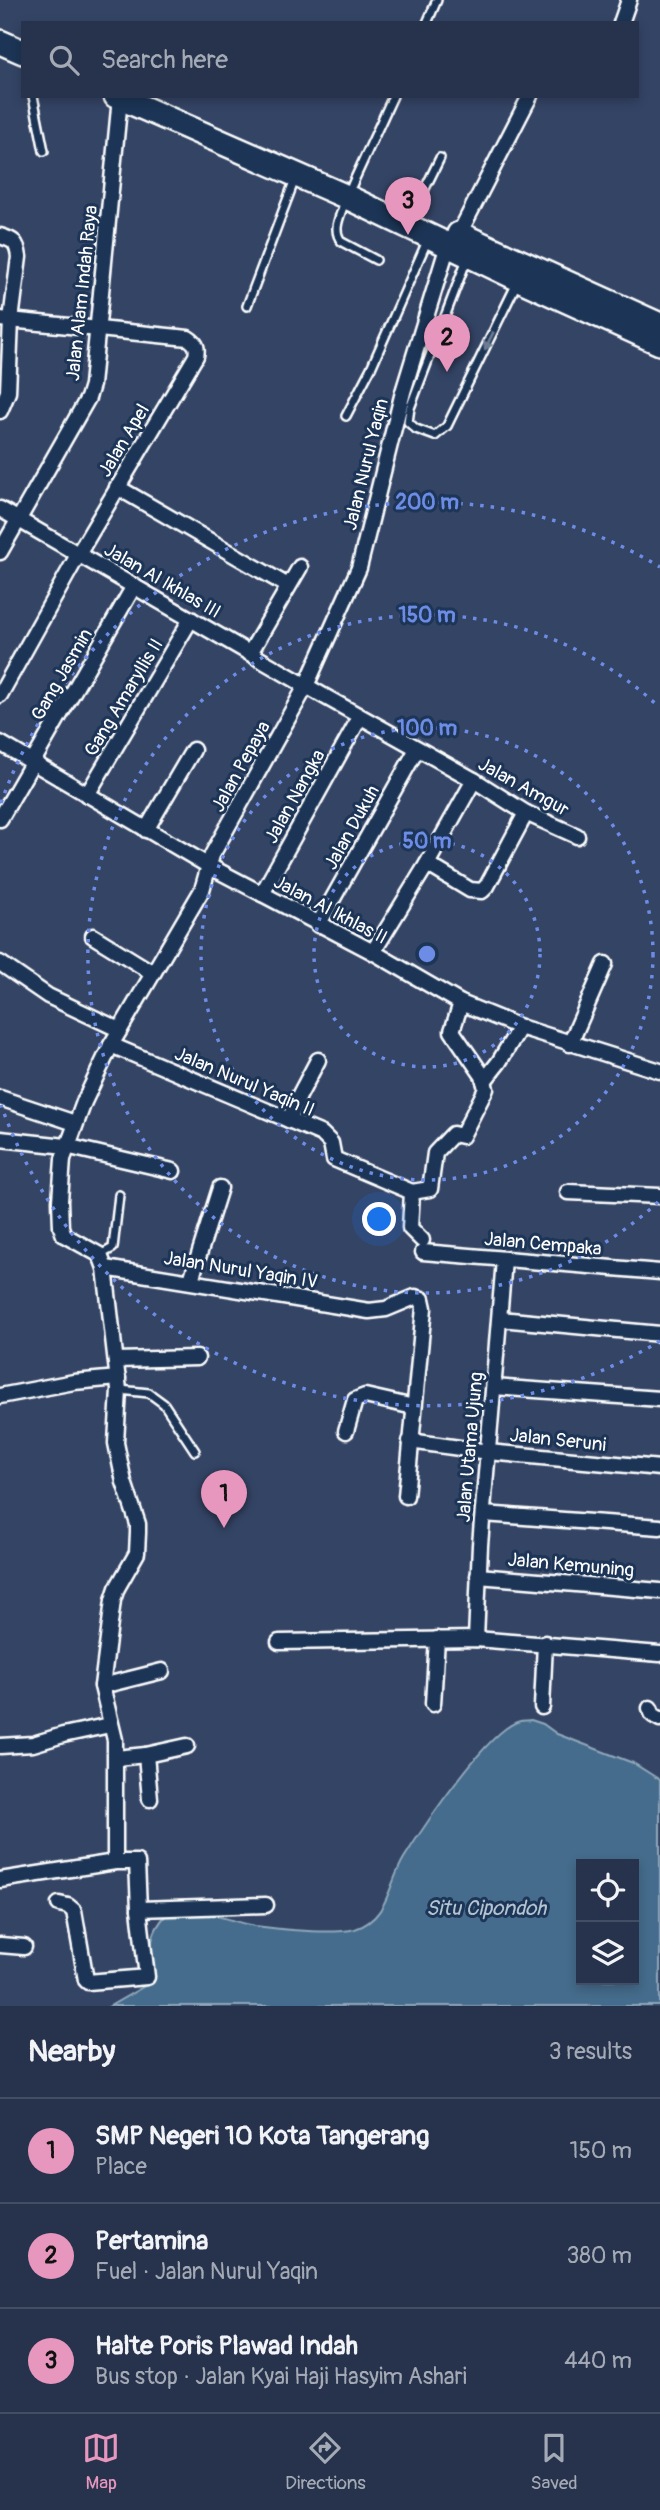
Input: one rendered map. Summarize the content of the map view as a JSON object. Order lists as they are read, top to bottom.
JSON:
{
  "streets": {
    "street": [
      "Jalan Alam Indah Raya",
      "Jalan Apel",
      "Jalan Nurul Yaqin",
      "Jalan Al Ikhlas III",
      "Gang Jasmin",
      "Gang Amaryllis II",
      "Jalan Pepaya",
      "Jalan Amgur",
      "Jalan Nangka",
      "Jalan Dukuh",
      "Jalan Al Ikhlas II",
      "Jalan Nurul Yaqin II",
      "Jalan Cempaka",
      "Jalan Nurul Yaqin IV",
      "Jalan Seruni",
      "Jalan Utama Ujung",
      "Jalan Kemuning"
    ]
  },
  "crossings": [
    ["Jalan Alam Indah Raya", "Jalan Apel"],
    ["Jalan Alam Indah Raya", "Jalan Al Ikhlas III"],
    ["Jalan Apel", "Jalan Al Ikhlas III"],
    ["Jalan Nurul Yaqin", "Jalan Al Ikhlas III"],
    ["Jalan Nurul Yaqin", "Jalan Pepaya"],
    ["Jalan Nurul Yaqin", "Jalan Amgur"],
    ["Jalan Al Ikhlas III", "Gang Jasmin"],
    ["Jalan Al Ikhlas III", "Gang Amaryllis II"],
    ["Jalan Al Ikhlas III", "Jalan Pepaya"],
    ["Jalan Al Ikhlas III", "Jalan Amgur"],
    ["Gang Jasmin", "Jalan Al Ikhlas II"],
    ["Gang Amaryllis II", "Jalan Al Ikhlas II"],
    ["Jalan Pepaya", "Jalan Amgur"],
    ["Jalan Pepaya", "Jalan Al Ikhlas II"],
    ["Jalan Pepaya", "Jalan Nurul Yaqin II"],
    ["Jalan Pepaya", "Jalan Nurul Yaqin IV"],
    ["Jalan Amgur", "Jalan Nangka"],
    ["Jalan Amgur", "Jalan Dukuh"],
    ["Jalan Nangka", "Jalan Al Ikhlas II"],
    ["Jalan Dukuh", "Jalan Al Ikhlas II"],
    ["Jalan Nurul Yaqin II", "Jalan Cempaka"],
    ["Jalan Cempaka", "Jalan Utama Ujung"],
    ["Jalan Seruni", "Jalan Utama Ujung"],
    ["Jalan Utama Ujung", "Jalan Kemuning"]
  ],
  "water": ["Situ Cipondoh"],
  "page": {
    "search": "Search here",
    "pins": ["3", "2", "1"],
    "heading": ["Nearby", "3 results"],
    "list": [
      {
        "mark": "1",
        "name": "SMP Negeri 10 Kota Tangerang",
        "note": "Place",
        "value": "150 m"
      },
      {
        "mark": "2",
        "name": "Pertamina",
        "note": "Fuel · Jalan Nurul Yaqin",
        "value": "380 m"
      },
      {
        "mark": "3",
        "name": "Halte Poris Plawad Indah",
        "note": "Bus stop · Jalan Kyai Haji Hasyim Ashari",
        "value": "440 m"
      }
    ],
    "nav": ["Map", "Directions", "Saved"]
  },
  "rings": [
    "200 m",
    "150 m",
    "100 m",
    "50 m"
  ]
}
